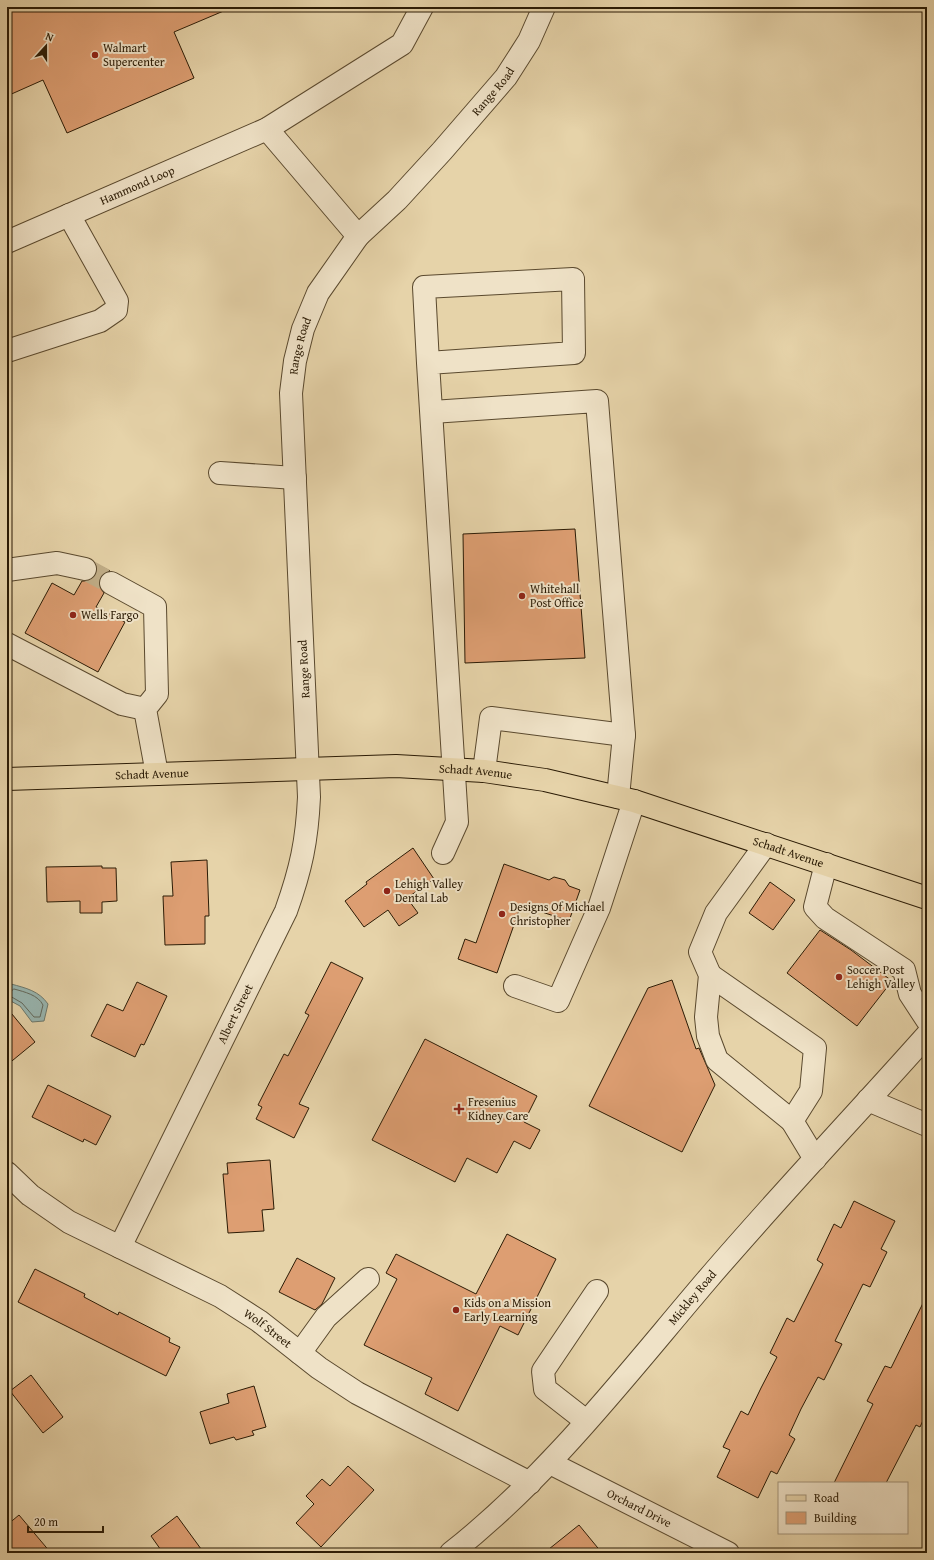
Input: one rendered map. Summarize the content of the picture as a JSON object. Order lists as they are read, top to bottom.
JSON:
{
  "streets": {
    "main road": ["Schadt Avenue"],
    "street": [
      "Range Road",
      "Hammond Loop",
      "Albert Street",
      "Mickley Road",
      "Wolf Street",
      "Orchard Drive"
    ]
  },
  "crossings": [
    ["Range Road", "Schadt Avenue"],
    ["Range Road", "Albert Street"],
    ["Schadt Avenue", "Albert Street"],
    ["Albert Street", "Wolf Street"],
    ["Mickley Road", "Wolf Street"],
    ["Mickley Road", "Orchard Drive"]
  ],
  "places": {
    "other": [
      "Walmart Supercenter",
      "Whitehall Post Office",
      "Wells Fargo",
      "Lehigh Valley Dental Lab",
      "Designs Of Michael Christopher",
      "Soccer Post Lehigh Valley",
      "Kids on a Mission Early Learning"
    ],
    "health": ["Fresenius Kidney Care"]
  },
  "legend": ["Road", "Building"],
  "scale_bar": "20 m",
  "north": "top"
}
